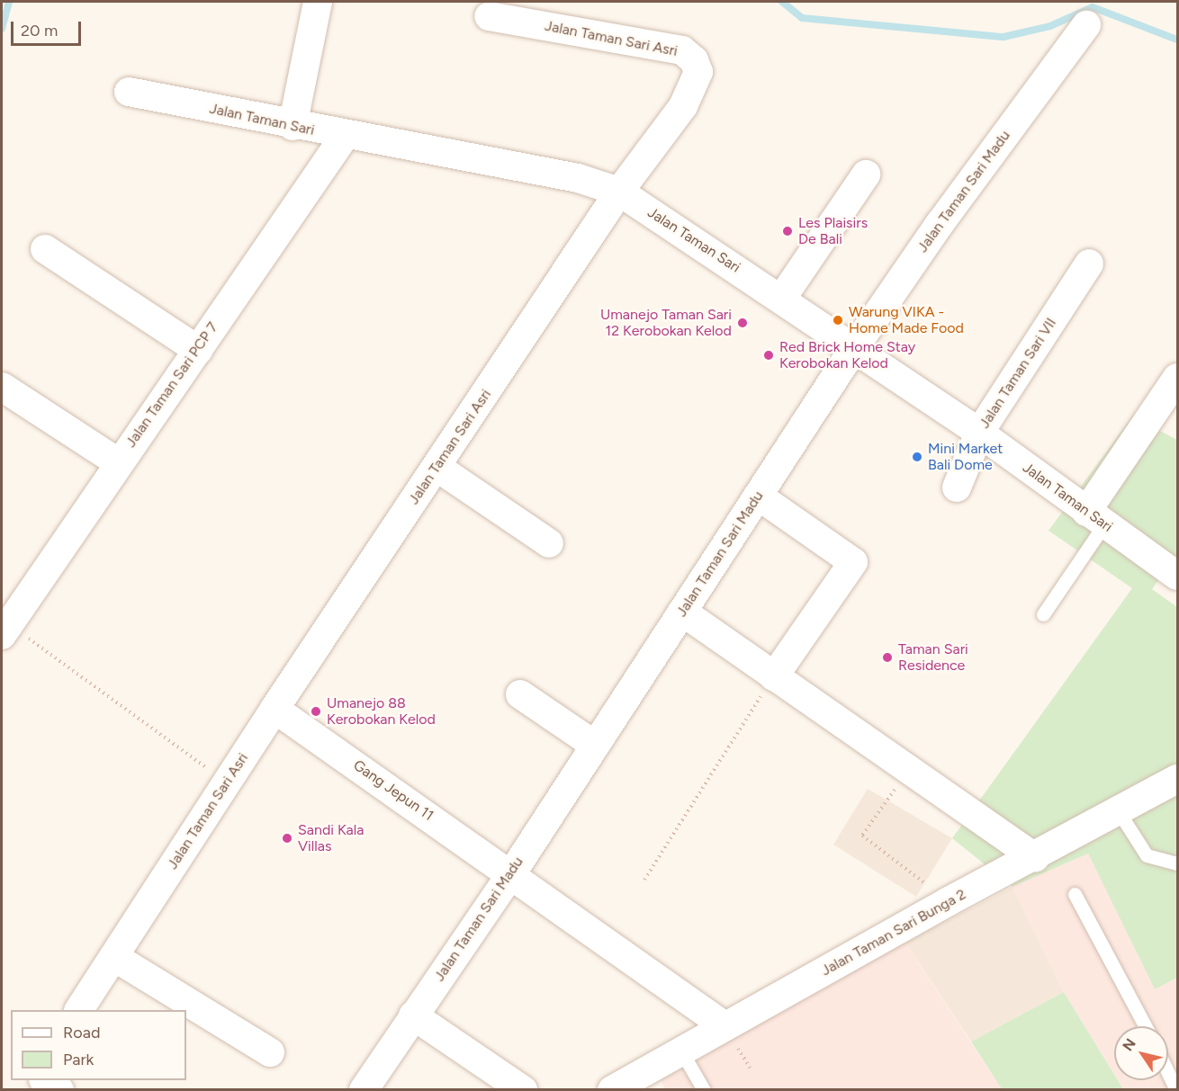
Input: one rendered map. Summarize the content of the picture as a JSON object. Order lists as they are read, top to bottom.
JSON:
{
  "streets": {
    "street": [
      "Jalan Taman Sari Asri",
      "Jalan Taman Sari",
      "Jalan Taman Sari Madu",
      "Jalan Taman Sari VII",
      "Jalan Taman Sari PCP 7",
      "Gang Jepun 11",
      "Jalan Taman Sari Bunga 2"
    ]
  },
  "crossings": [
    ["Jalan Taman Sari Asri", "Jalan Taman Sari"],
    ["Jalan Taman Sari Asri", "Gang Jepun 11"],
    ["Jalan Taman Sari", "Jalan Taman Sari Madu"],
    ["Jalan Taman Sari", "Jalan Taman Sari VII"],
    ["Jalan Taman Sari", "Jalan Taman Sari PCP 7"],
    ["Jalan Taman Sari Madu", "Gang Jepun 11"],
    ["Gang Jepun 11", "Jalan Taman Sari Bunga 2"]
  ],
  "places": [
    "Les Plaisirs De Bali",
    "Warung VIKA - Home Made Food",
    "Umanejo Taman Sari 12 Kerobokan Kelod",
    "Red Brick Home Stay Kerobokan Kelod",
    "Mini Market Bali Dome",
    "Taman Sari Residence",
    "Umanejo 88 Kerobokan Kelod",
    "Sandi Kala Villas"
  ],
  "legend": ["Road", "Park"],
  "scale_bar": "20 m",
  "north": "top left"
}
